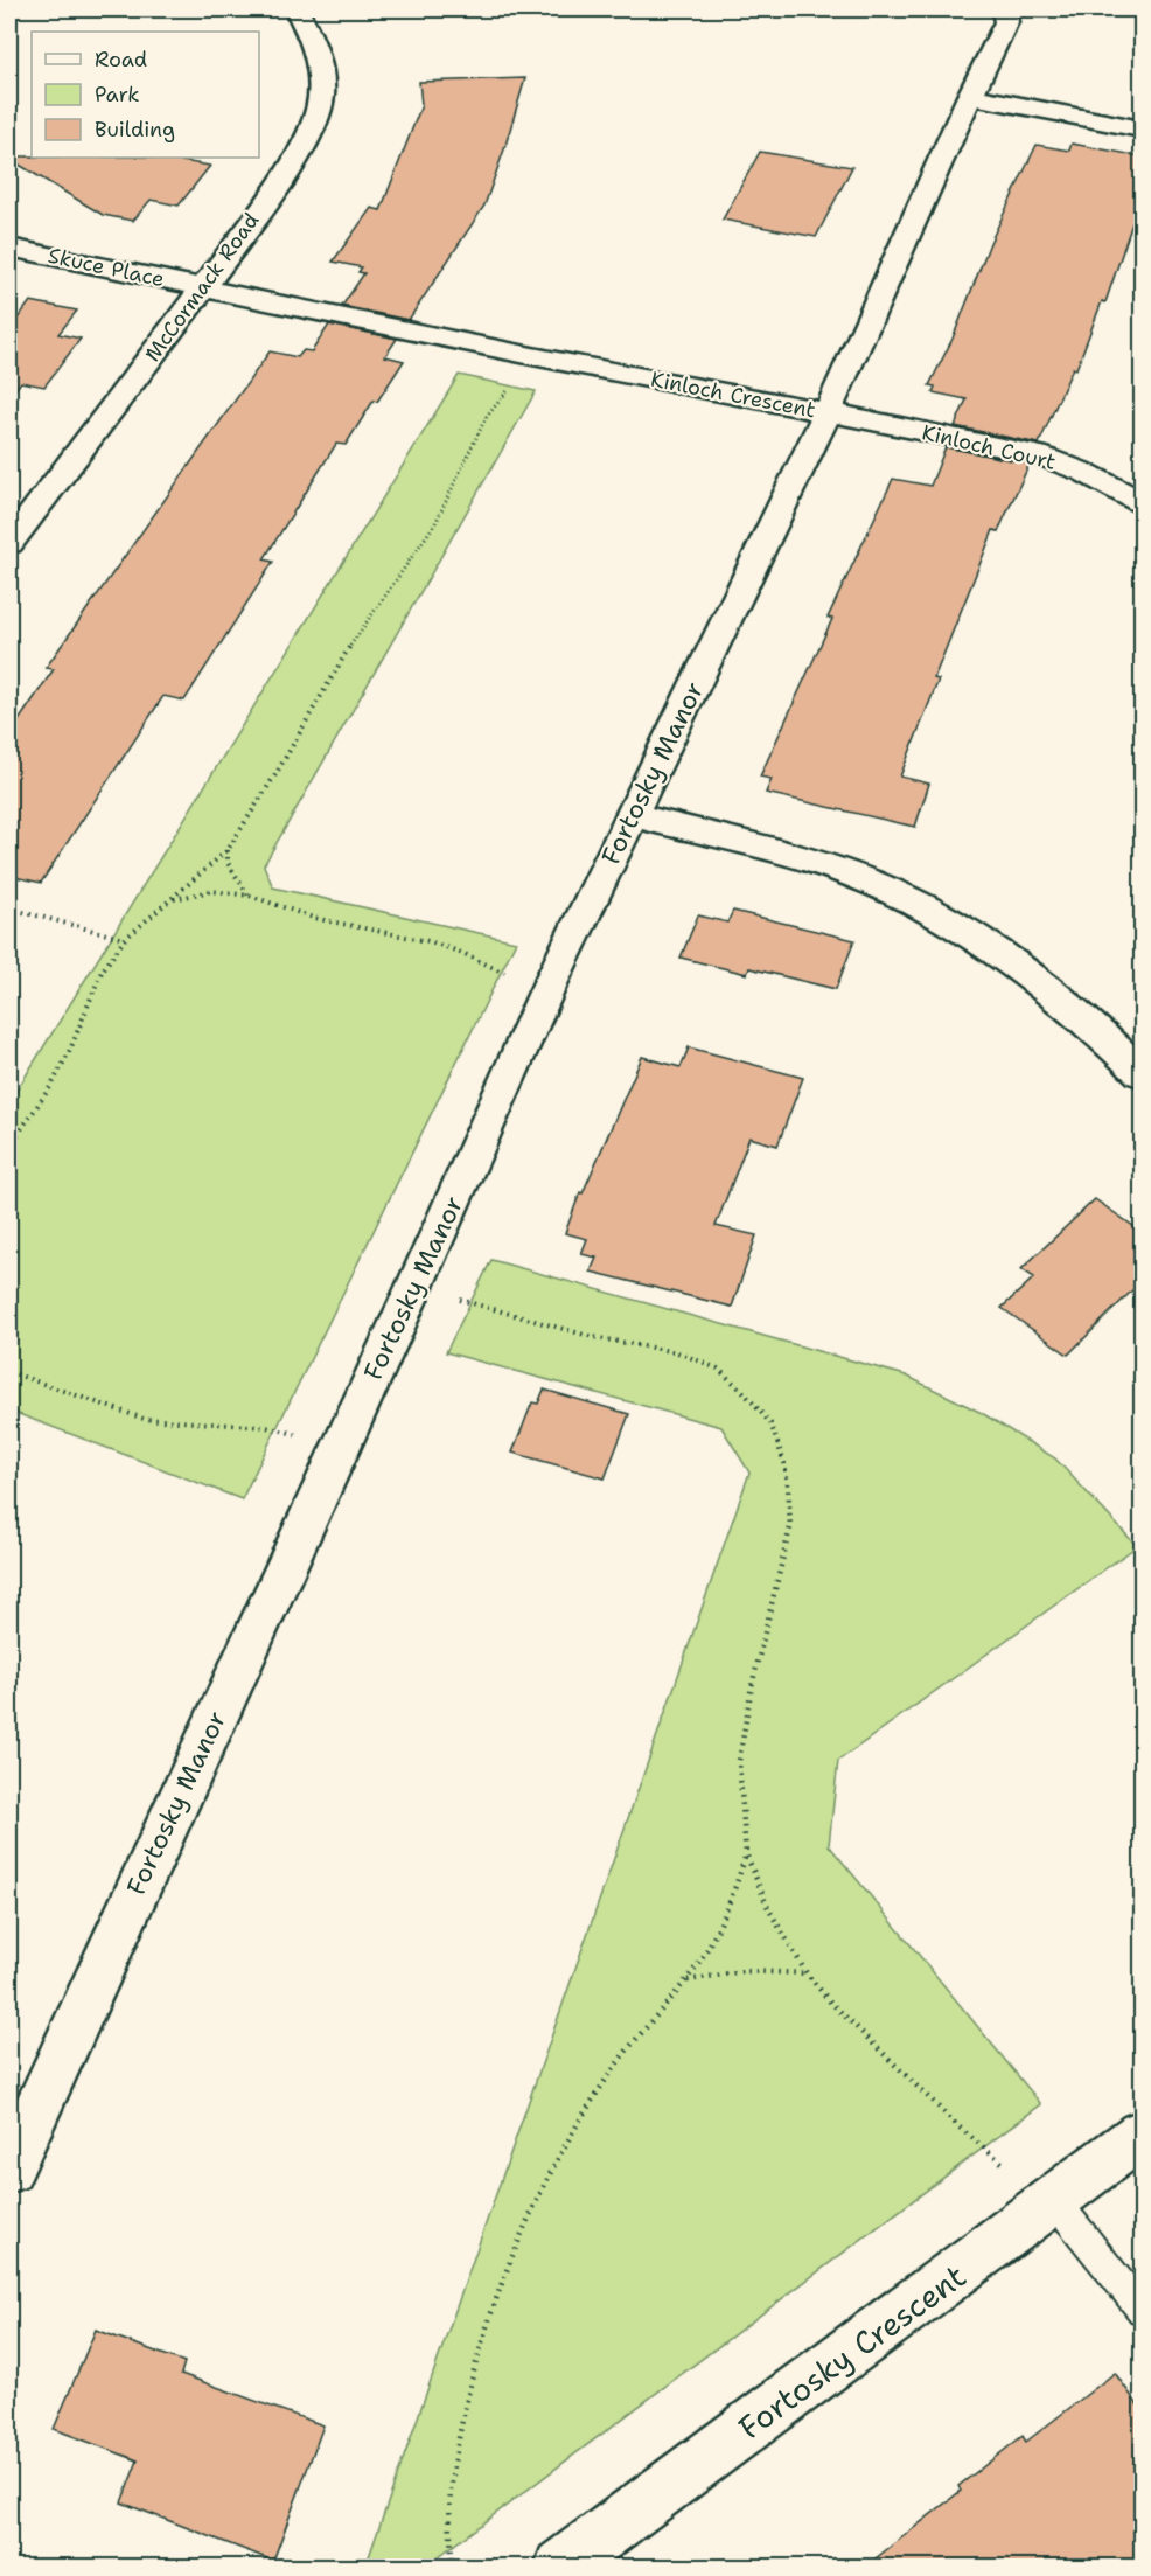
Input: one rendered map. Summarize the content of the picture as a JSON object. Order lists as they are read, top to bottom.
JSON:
{
  "streets": {
    "street": [
      "Skuce Place",
      "McCormack Road",
      "Kinloch Crescent",
      "Kinloch Court",
      "Fortosky Manor",
      "Fortosky Crescent"
    ]
  },
  "crossings": [
    ["Skuce Place", "McCormack Road"],
    ["Skuce Place", "Kinloch Crescent"],
    ["McCormack Road", "Kinloch Crescent"],
    ["Kinloch Crescent", "Kinloch Court"],
    ["Kinloch Crescent", "Fortosky Manor"],
    ["Kinloch Court", "Fortosky Manor"]
  ],
  "legend": ["Road", "Park", "Building"]
}
